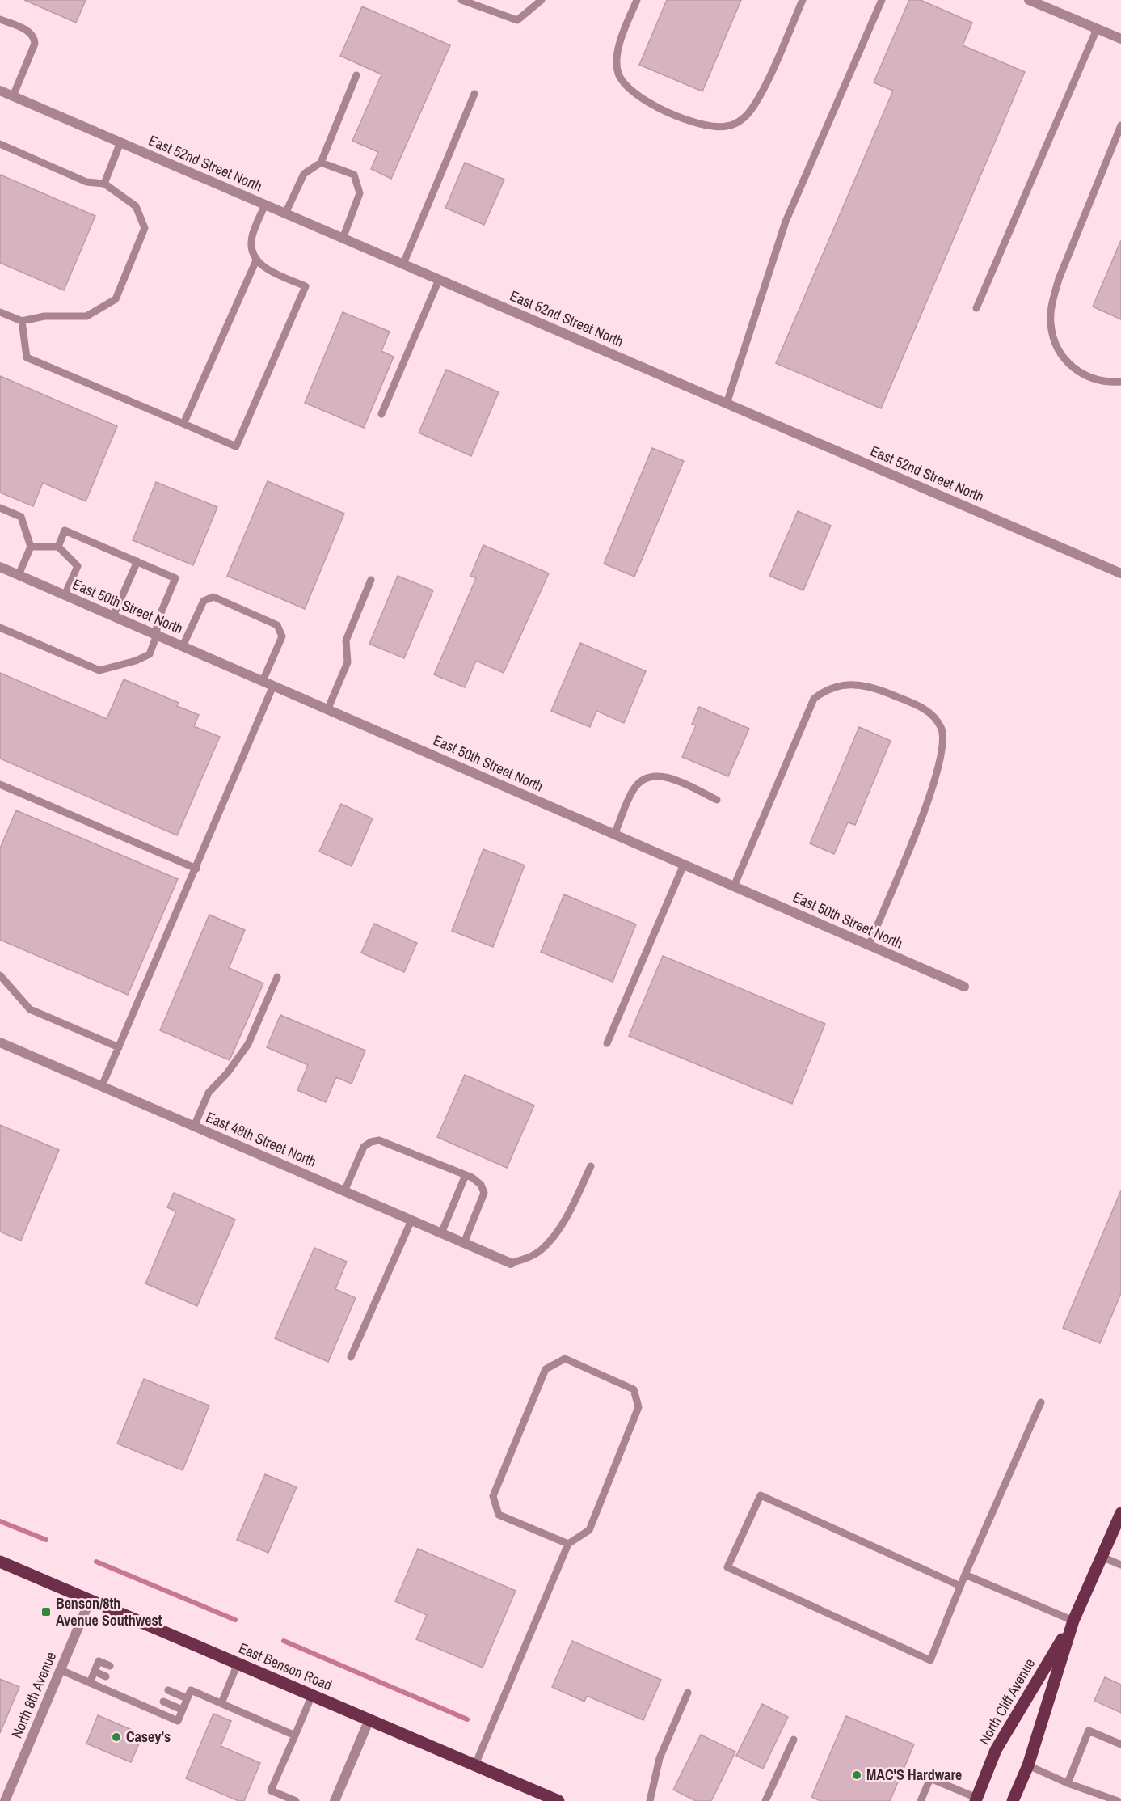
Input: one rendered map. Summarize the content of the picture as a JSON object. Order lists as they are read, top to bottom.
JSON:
{
  "streets": {
    "main road": ["East Benson Road", "North Cliff Avenue"],
    "street": [
      "East 52nd Street North",
      "East 50th Street North",
      "East 48th Street North",
      "North 8th Avenue"
    ]
  },
  "crossings": [
    ["East Benson Road", "North 8th Avenue"]
  ],
  "places": {
    "transit": ["Benson/8th Avenue Southwest"],
    "other": ["Casey's", "MAC'S Hardware"]
  }
}
